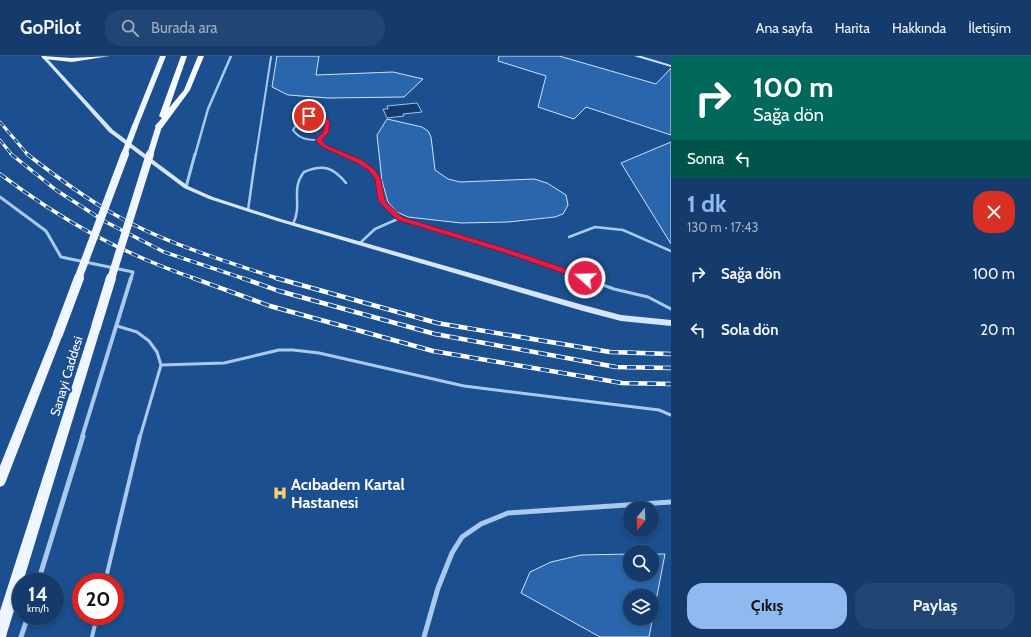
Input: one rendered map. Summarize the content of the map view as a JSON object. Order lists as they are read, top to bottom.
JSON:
{
  "streets": {
    "main road": ["Sanayi Caddesi"]
  },
  "places": {
    "hospital": ["Acıbadem Kartal Hastanesi"]
  },
  "north": "bottom",
  "page": {
    "header": "GoPilot",
    "search": "Burada ara",
    "nav": [
      "Ana sayfa",
      "Harita",
      "Hakkında",
      "İletişim"
    ],
    "turn": ["100 m", "Sağa dön"],
    "then": "Sonra",
    "heading": ["1 dk", "130 m · 17:43"],
    "list": [
      {
        "name": "Sağa dön",
        "value": "100 m"
      },
      {
        "name": "Sola dön",
        "value": "20 m"
      }
    ],
    "speed": "14 km/h",
    "limit": "20",
    "buttons": ["Çıkış", "Paylaş"]
  }
}
